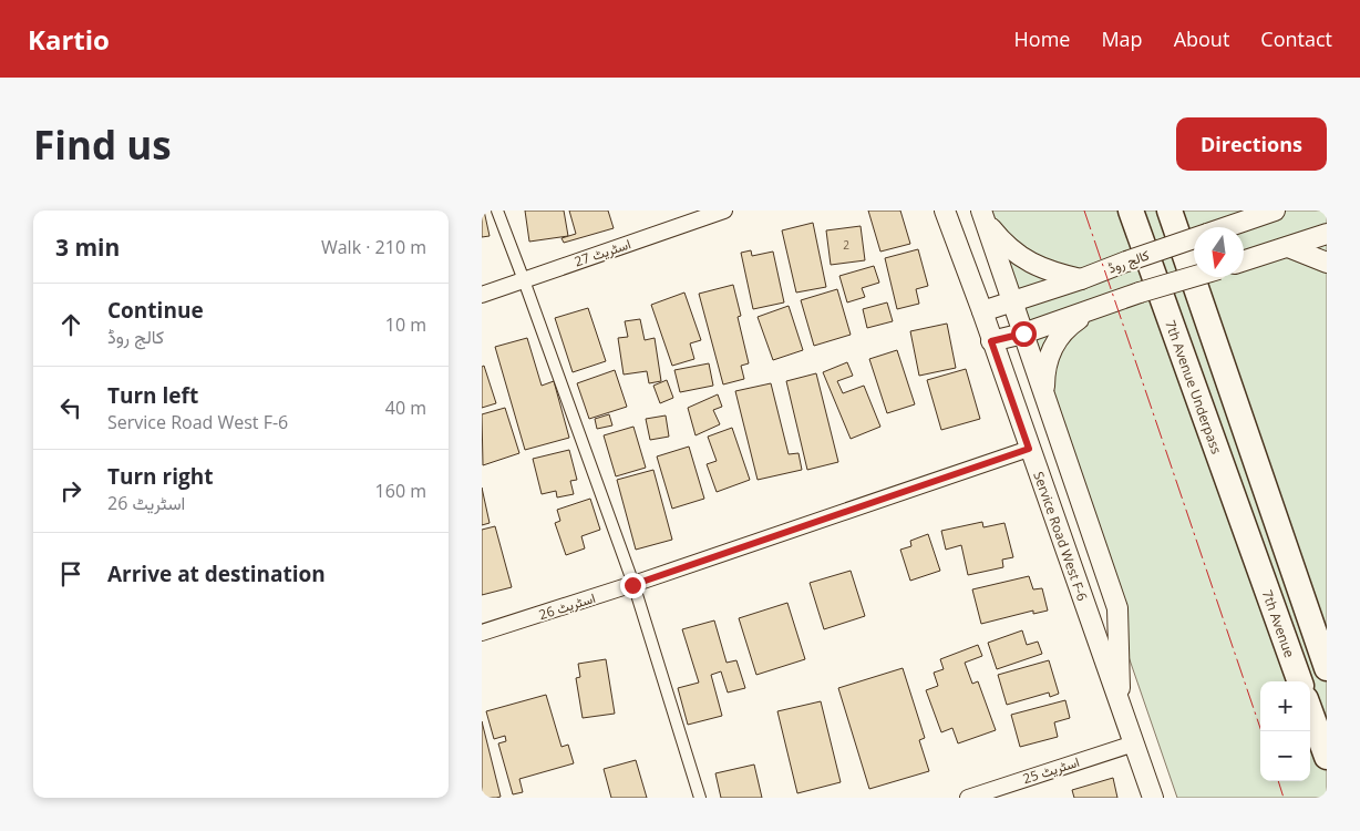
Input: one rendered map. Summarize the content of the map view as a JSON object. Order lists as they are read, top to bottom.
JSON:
{
  "streets": {
    "main road": ["7th Avenue Underpass", "7th Avenue"],
    "street": [
      "اسٹریٹ 27",
      "کالج روڈ",
      "Service Road West F-6",
      "اسٹریٹ 26",
      "اسٹریٹ 25"
    ]
  },
  "crossings": [
    ["کالج روڈ", "Service Road West F-6"],
    ["7th Avenue Underpass", "7th Avenue"],
    ["Service Road West F-6", "اسٹریٹ 26"],
    ["Service Road West F-6", "اسٹریٹ 25"]
  ],
  "house_numbers": ["2"],
  "north": "bottom",
  "page": {
    "header": "Kartio",
    "nav": [
      "Home",
      "Map",
      "About",
      "Contact"
    ],
    "buttons": "Directions",
    "title": "Find us",
    "heading": ["3 min", "Walk · 210 m"],
    "list": [
      ["Continue", "کالج روڈ", "10 m"],
      ["Turn left", "Service Road West F-6", "40 m"],
      ["Turn right", "اسٹریٹ 26", "160 m"],
      "Arrive at destination"
    ],
    "map_buttons": ["+", "−"]
  }
}
